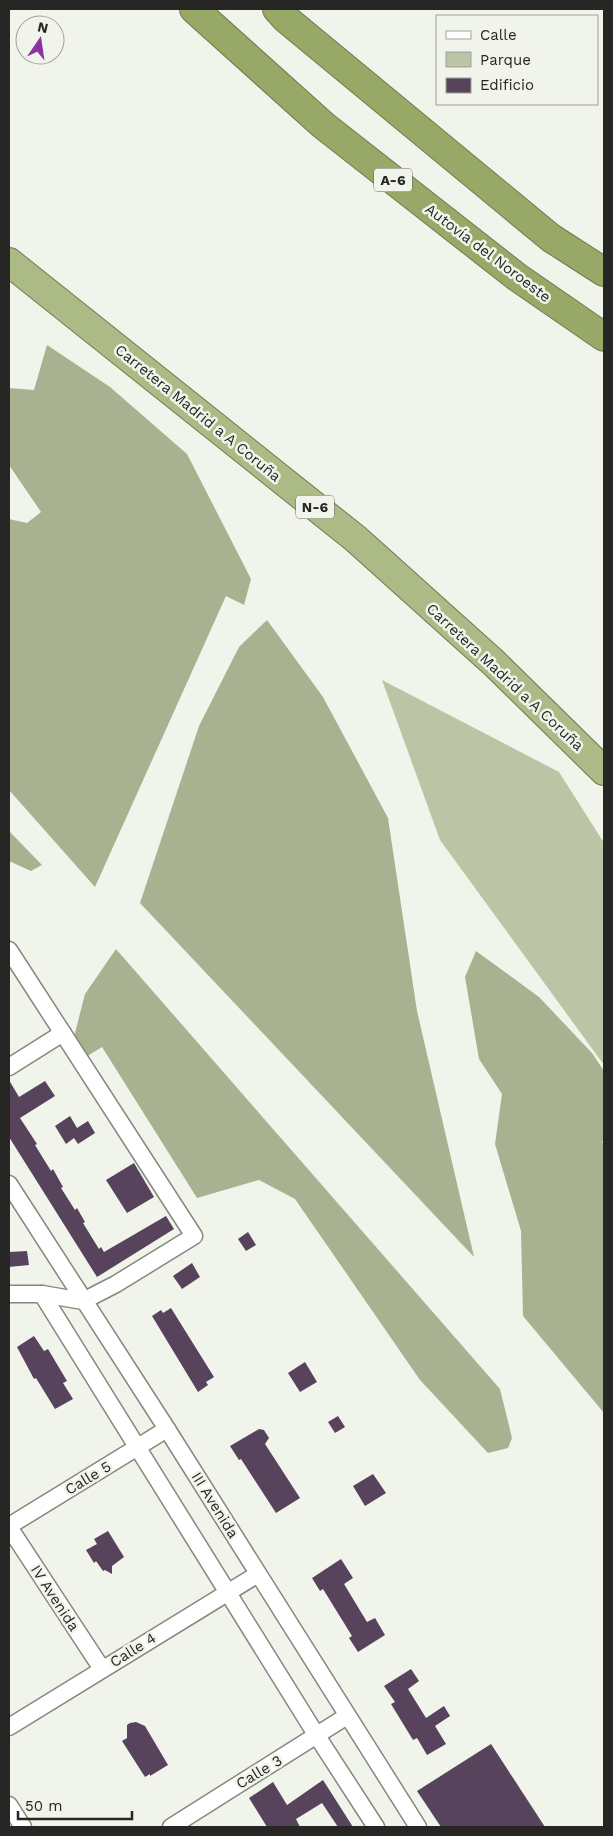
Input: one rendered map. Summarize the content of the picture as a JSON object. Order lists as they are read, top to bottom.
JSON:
{
  "streets": {
    "highway": [
      "A-6",
      "Autovía del Noroeste",
      "Carretera Madrid a A Coruña",
      "N-6"
    ],
    "street": [
      "Calle 5",
      "III Avenida",
      "IV Avenida",
      "Calle 4",
      "Calle 3"
    ]
  },
  "crossings": [
    ["Calle 5", "III Avenida"],
    ["Calle 5", "IV Avenida"],
    ["III Avenida", "Calle 4"],
    ["III Avenida", "Calle 3"],
    ["IV Avenida", "Calle 4"]
  ],
  "legend": ["Calle", "Parque", "Edificio"],
  "scale_bar": "50 m",
  "north": "top"
}
